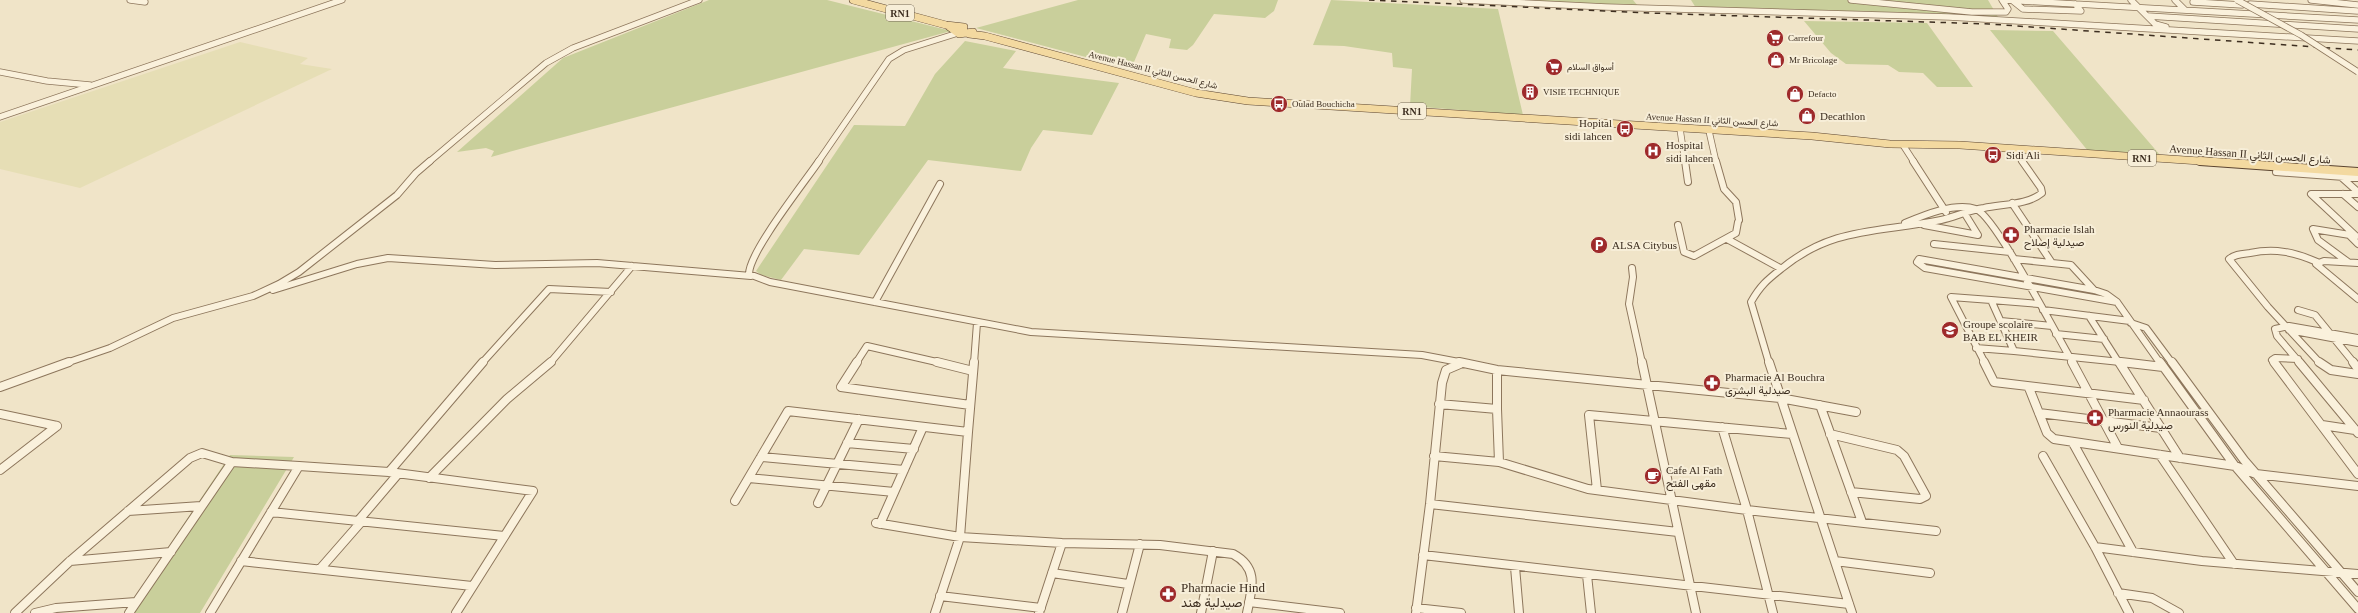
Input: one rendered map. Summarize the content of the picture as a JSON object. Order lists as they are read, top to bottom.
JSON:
{
  "streets": {
    "main road": ["RN1", "Avenue Hassan II شارع الحسن الثاني"]
  },
  "places": {
    "supermarket": ["Carrefour", "أسواق السلام"],
    "shop": ["Mr Bricolage", "Defacto", "Decathlon"],
    "building": ["VISIE TECHNIQUE"],
    "bus stop": ["Oulad Bouchicha", "Hopital sidi lahcen", "Sidi Ali"],
    "hospital": ["Hospital sidi lahcen"],
    "pharmacy": [
      "Pharmacie Islah صيدلية إصلاح",
      "Pharmacie Al Bouchra صيدلية البشرى",
      "Pharmacie Annaourass صيدلية النورس",
      "Pharmacie Hind صيدلية هند"
    ],
    "parking": ["ALSA Citybus"],
    "school or university": ["Groupe scolaire BAB EL KHEIR"],
    "cafe": ["Cafe Al Fath مقهى الفتح"]
  }
}
